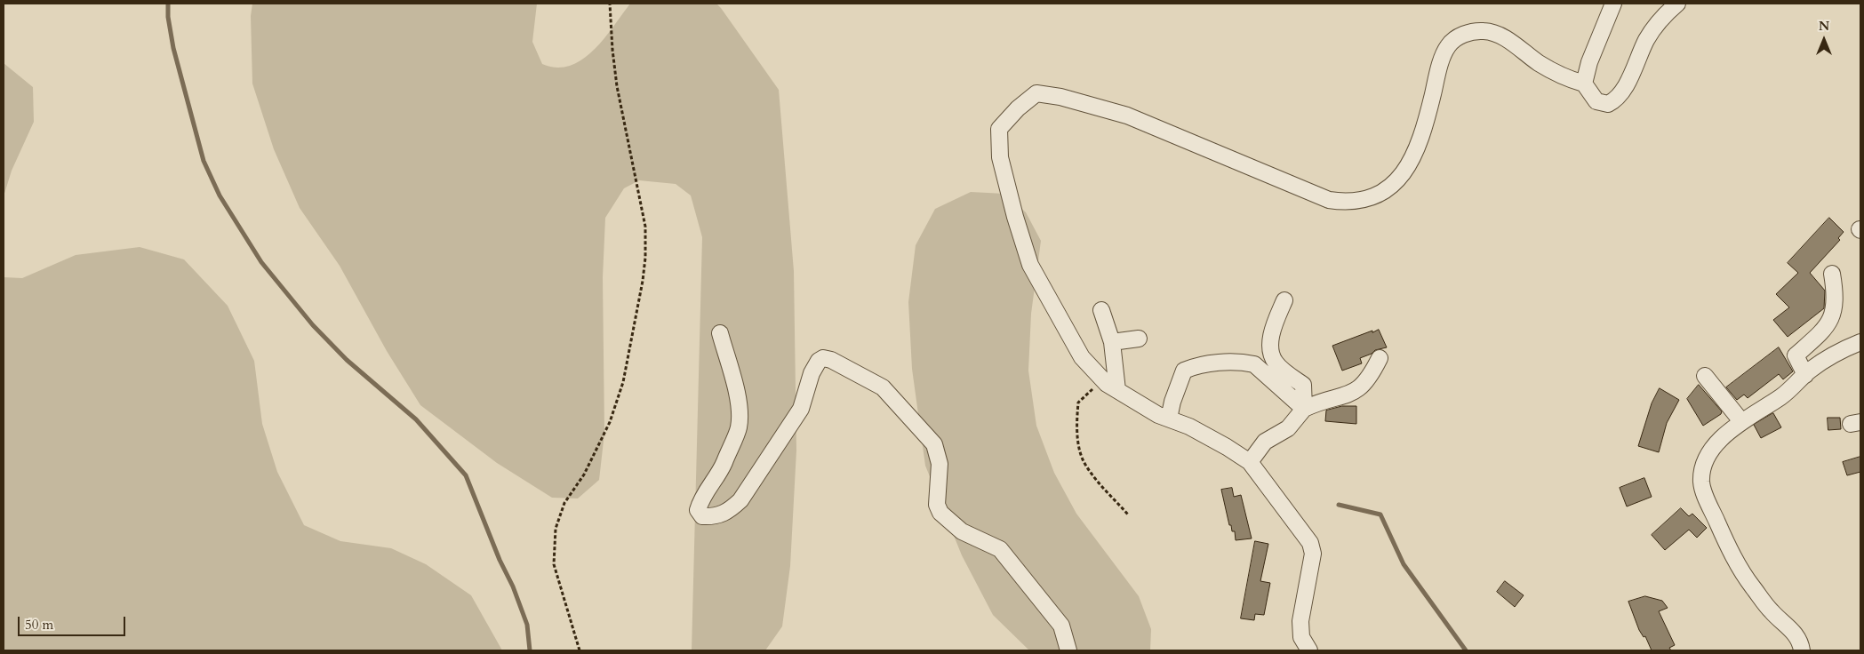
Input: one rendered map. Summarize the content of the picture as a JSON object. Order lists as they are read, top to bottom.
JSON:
{
  "scale_bar": "50 m",
  "north": "top"
}
